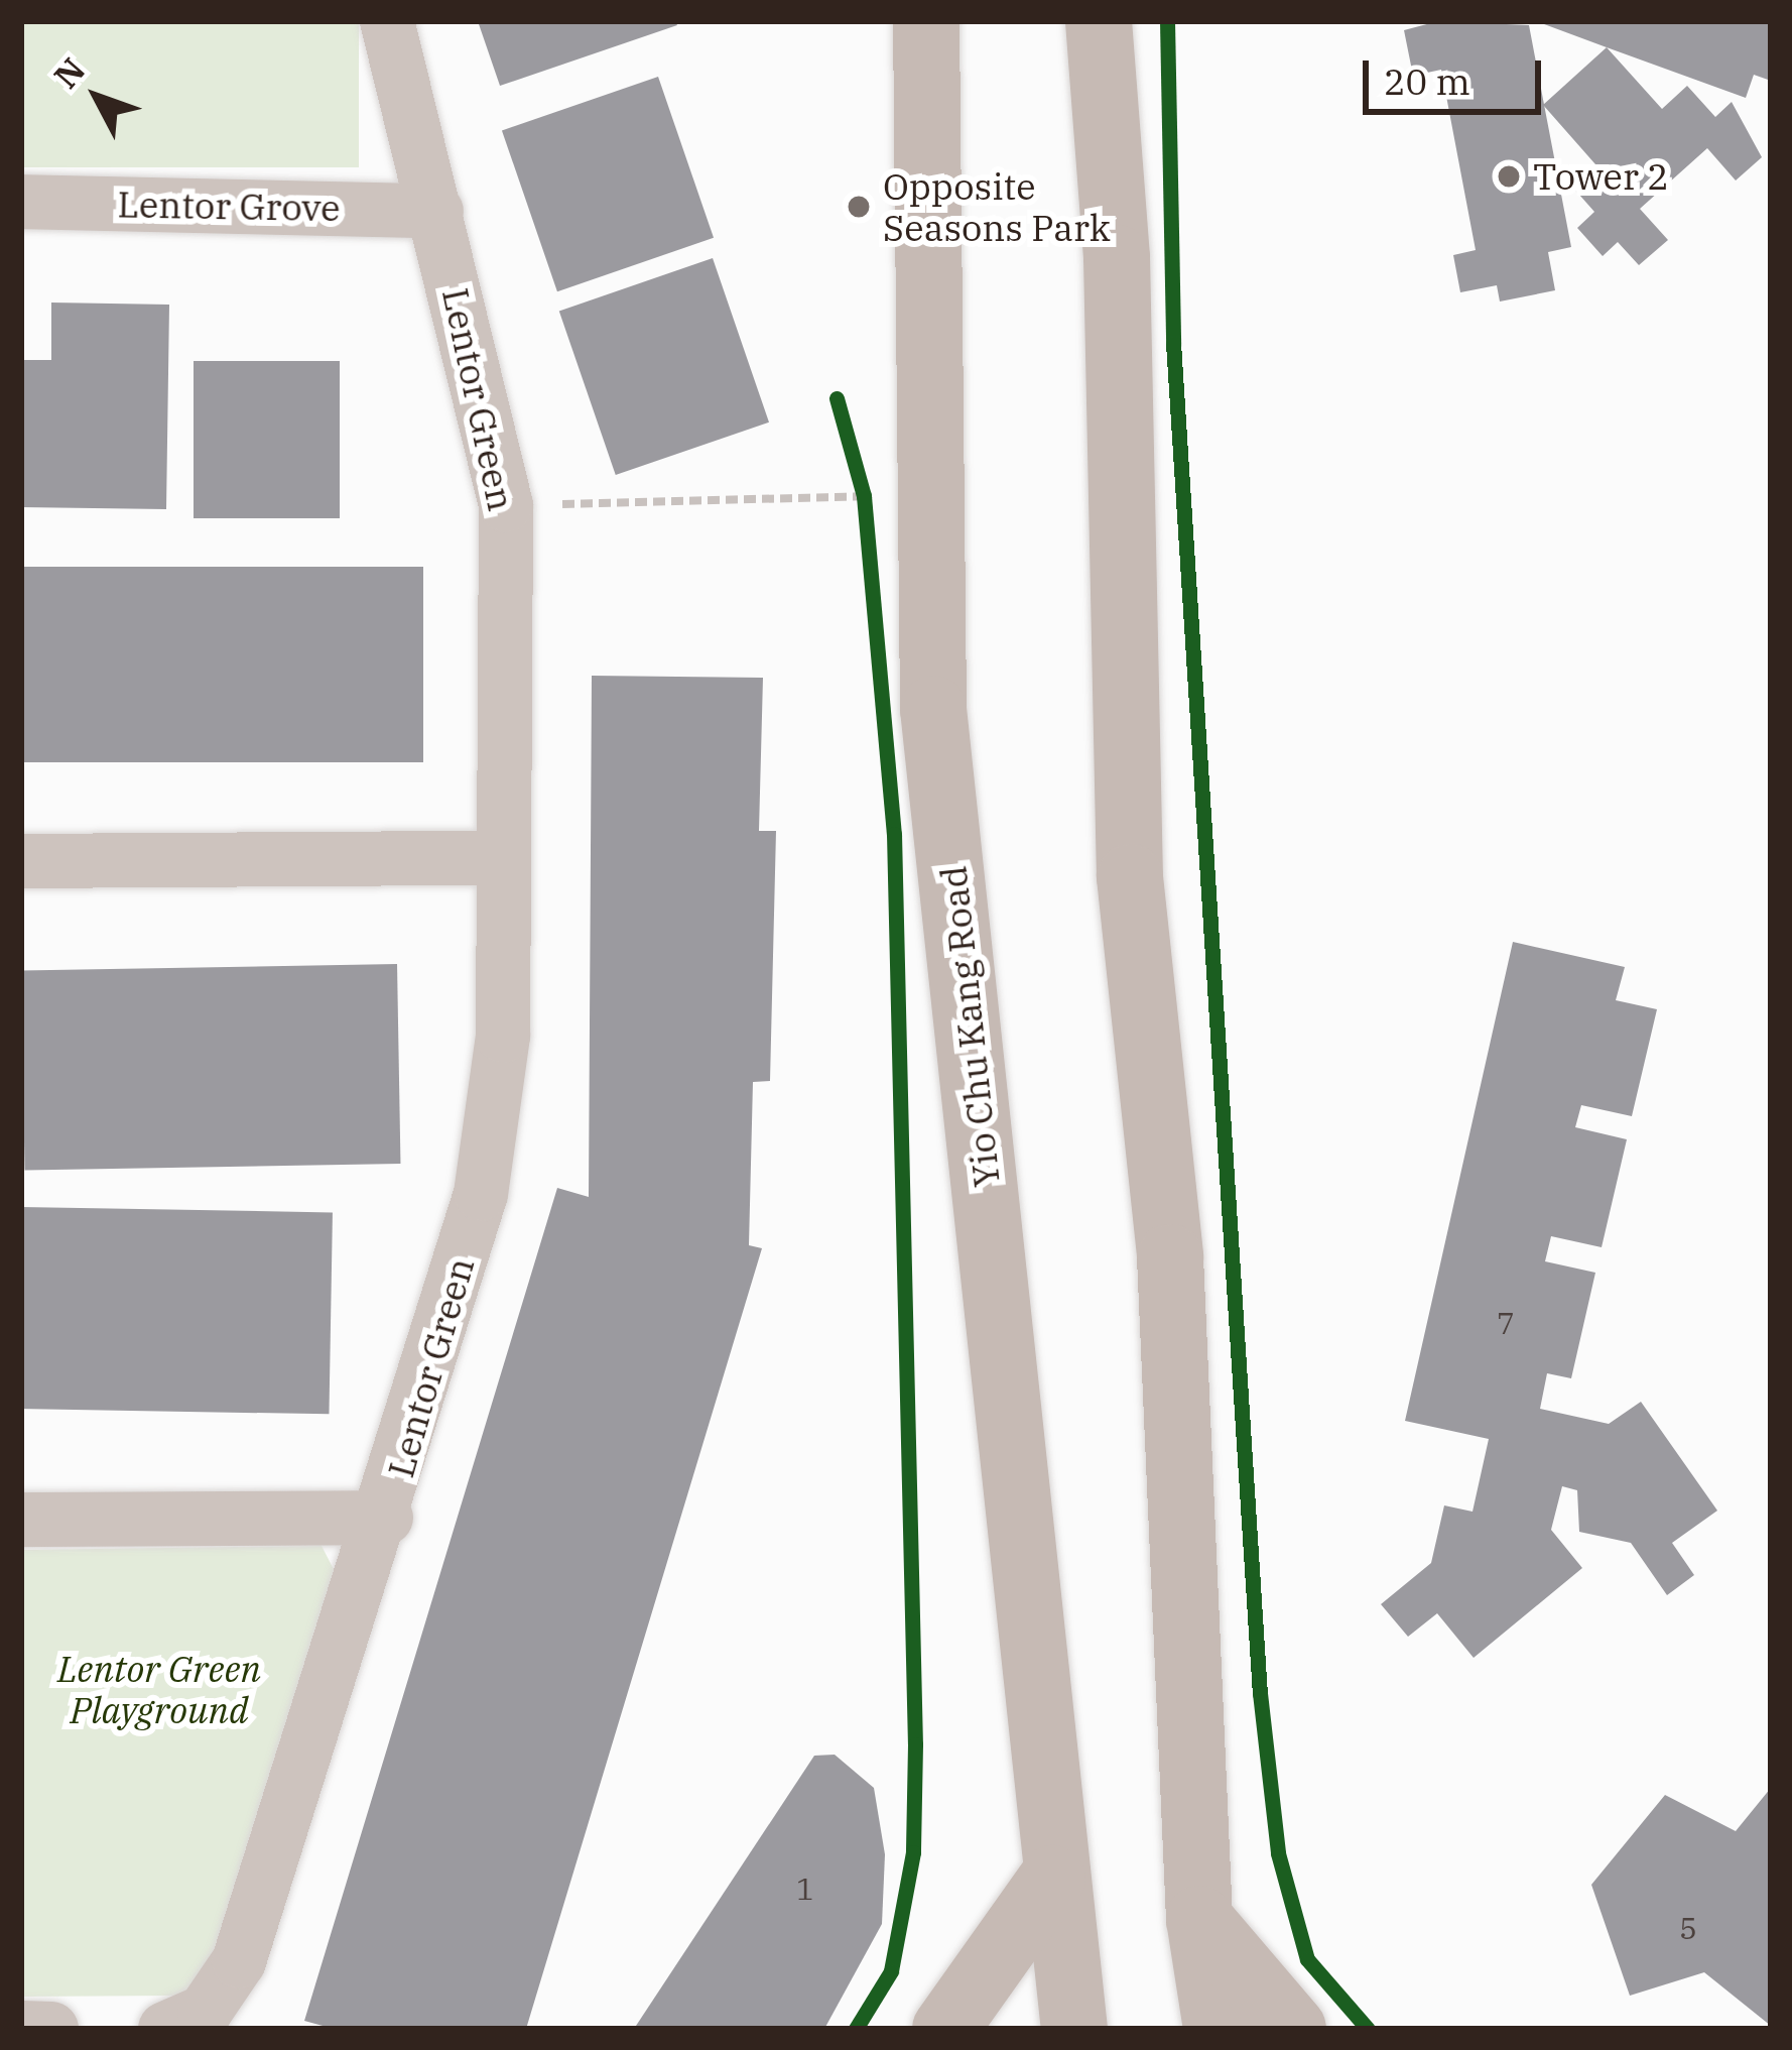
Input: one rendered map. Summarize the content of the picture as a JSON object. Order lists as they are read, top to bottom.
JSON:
{
  "streets": {
    "main road": ["Yio Chu Kang Road"],
    "street": ["Lentor Grove", "Lentor Green"]
  },
  "crossings": [
    ["Lentor Grove", "Lentor Green"]
  ],
  "parks": ["Lentor Green Playground"],
  "places": ["Tower 2", "Opposite Seasons Park"],
  "house_numbers": ["7", "1", "5"],
  "scale_bar": "20 m",
  "north": "top left"
}
